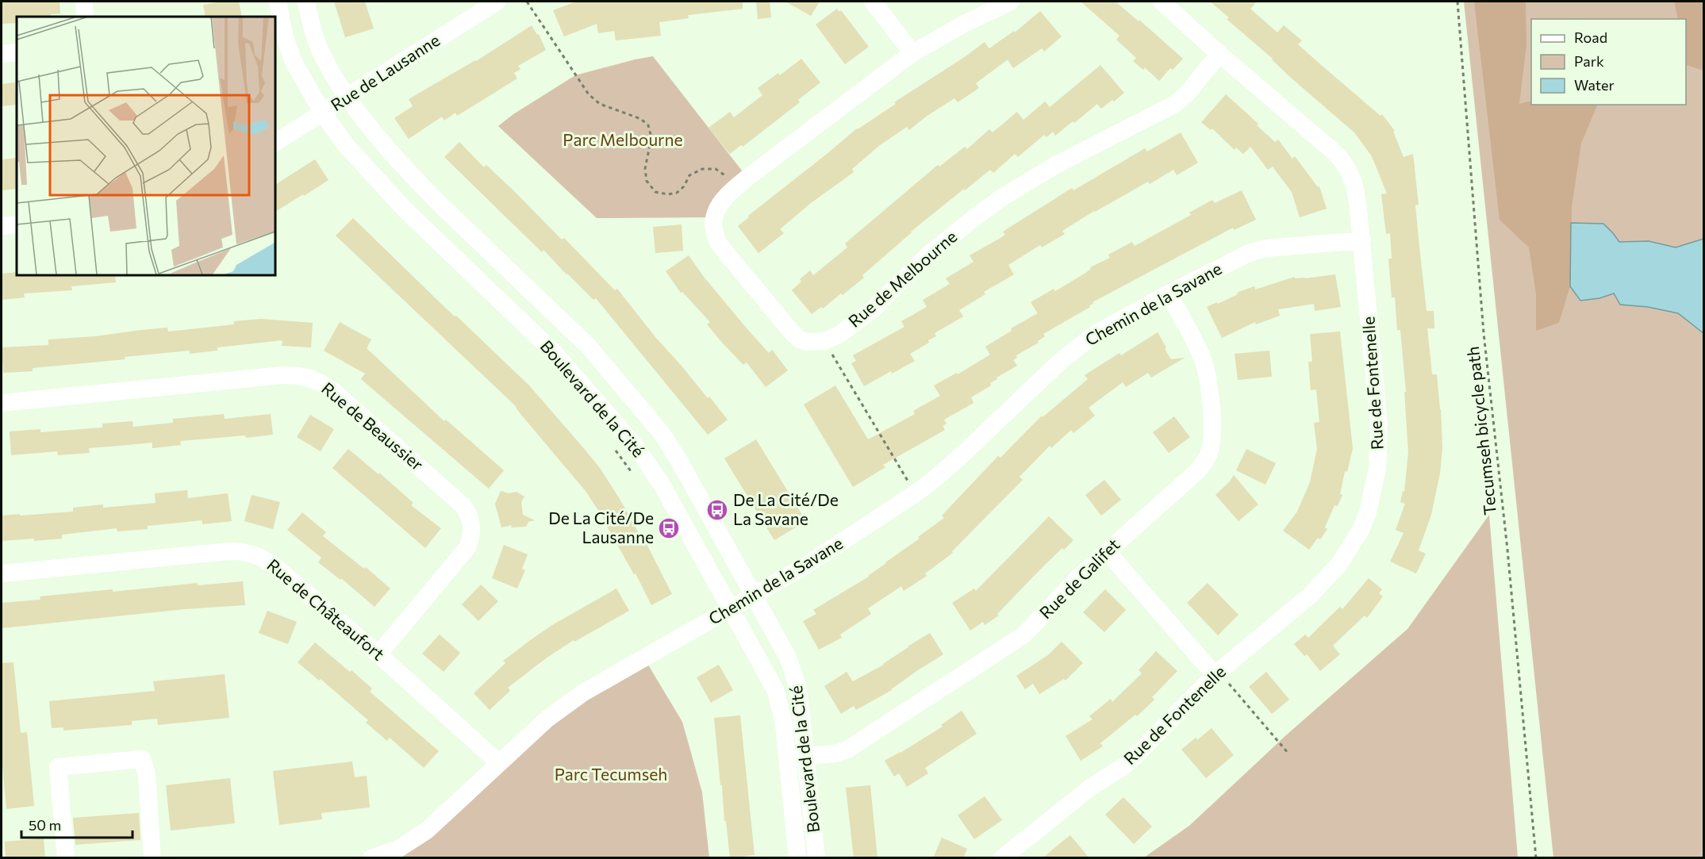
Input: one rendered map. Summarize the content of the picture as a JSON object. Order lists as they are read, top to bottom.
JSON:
{
  "streets": {
    "street": [
      "Rue de Lausanne",
      "Rue de Melbourne",
      "Chemin de la Savane",
      "Rue de Fontenelle",
      "Boulevard de la Cité",
      "Rue de Beaussier",
      "Rue de Galifet",
      "Rue de Châteaufort"
    ],
    "path": ["Tecumseh bicycle path"]
  },
  "crossings": [
    ["Rue de Lausanne", "Boulevard de la Cité"],
    ["Rue de Melbourne", "Rue de Fontenelle"],
    ["Chemin de la Savane", "Rue de Fontenelle"],
    ["Chemin de la Savane", "Boulevard de la Cité"],
    ["Chemin de la Savane", "Rue de Galifet"],
    ["Chemin de la Savane", "Rue de Châteaufort"],
    ["Boulevard de la Cité", "Rue de Galifet"],
    ["Rue de Beaussier", "Rue de Châteaufort"]
  ],
  "parks": ["Parc Melbourne", "Parc Tecumseh"],
  "places": {
    "bus stop": ["De La Cité/De La Savane", "De La Cité/De Lausanne"]
  },
  "legend": ["Road", "Park", "Water"],
  "scale_bar": "50 m"
}
